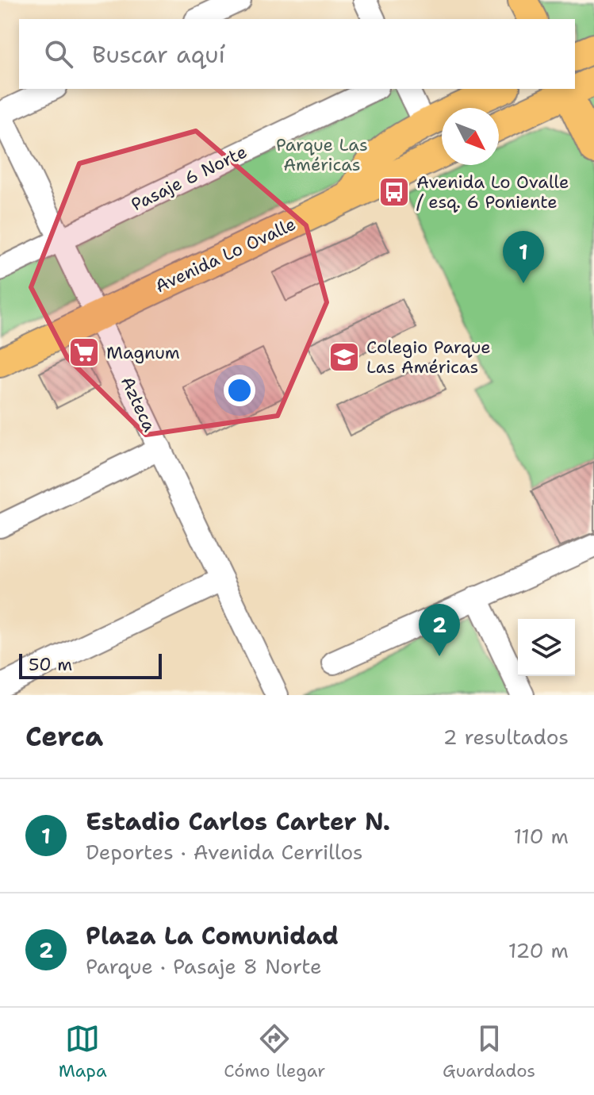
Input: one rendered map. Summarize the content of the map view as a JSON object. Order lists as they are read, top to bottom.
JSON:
{
  "streets": {
    "main road": ["Avenida Lo Ovalle"],
    "street": ["Pasaje 6 Norte", "Azteca"]
  },
  "crossings": [
    ["Pasaje 6 Norte", "Azteca"],
    ["Avenida Lo Ovalle", "Azteca"]
  ],
  "parks": ["Parque Las Américas"],
  "places": {
    "bus stop": ["Avenida Lo Ovalle / esq. 6 Poniente"],
    "supermarket": ["Magnum"],
    "school or university": ["Colegio Parque Las Américas"]
  },
  "scale_bar": "50 m",
  "north": "bottom right",
  "page": {
    "search": "Buscar aquí",
    "pins": ["1", "2"],
    "scale": "50 m",
    "heading": ["Cerca", "2 resultados"],
    "list": [
      {
        "mark": "1",
        "name": "Estadio Carlos Carter N.",
        "note": "Deportes · Avenida Cerrillos",
        "value": "110 m"
      },
      {
        "mark": "2",
        "name": "Plaza La Comunidad",
        "note": "Parque · Pasaje 8 Norte",
        "value": "120 m"
      }
    ],
    "nav": ["Mapa", "Cómo llegar", "Guardados"]
  }
}
